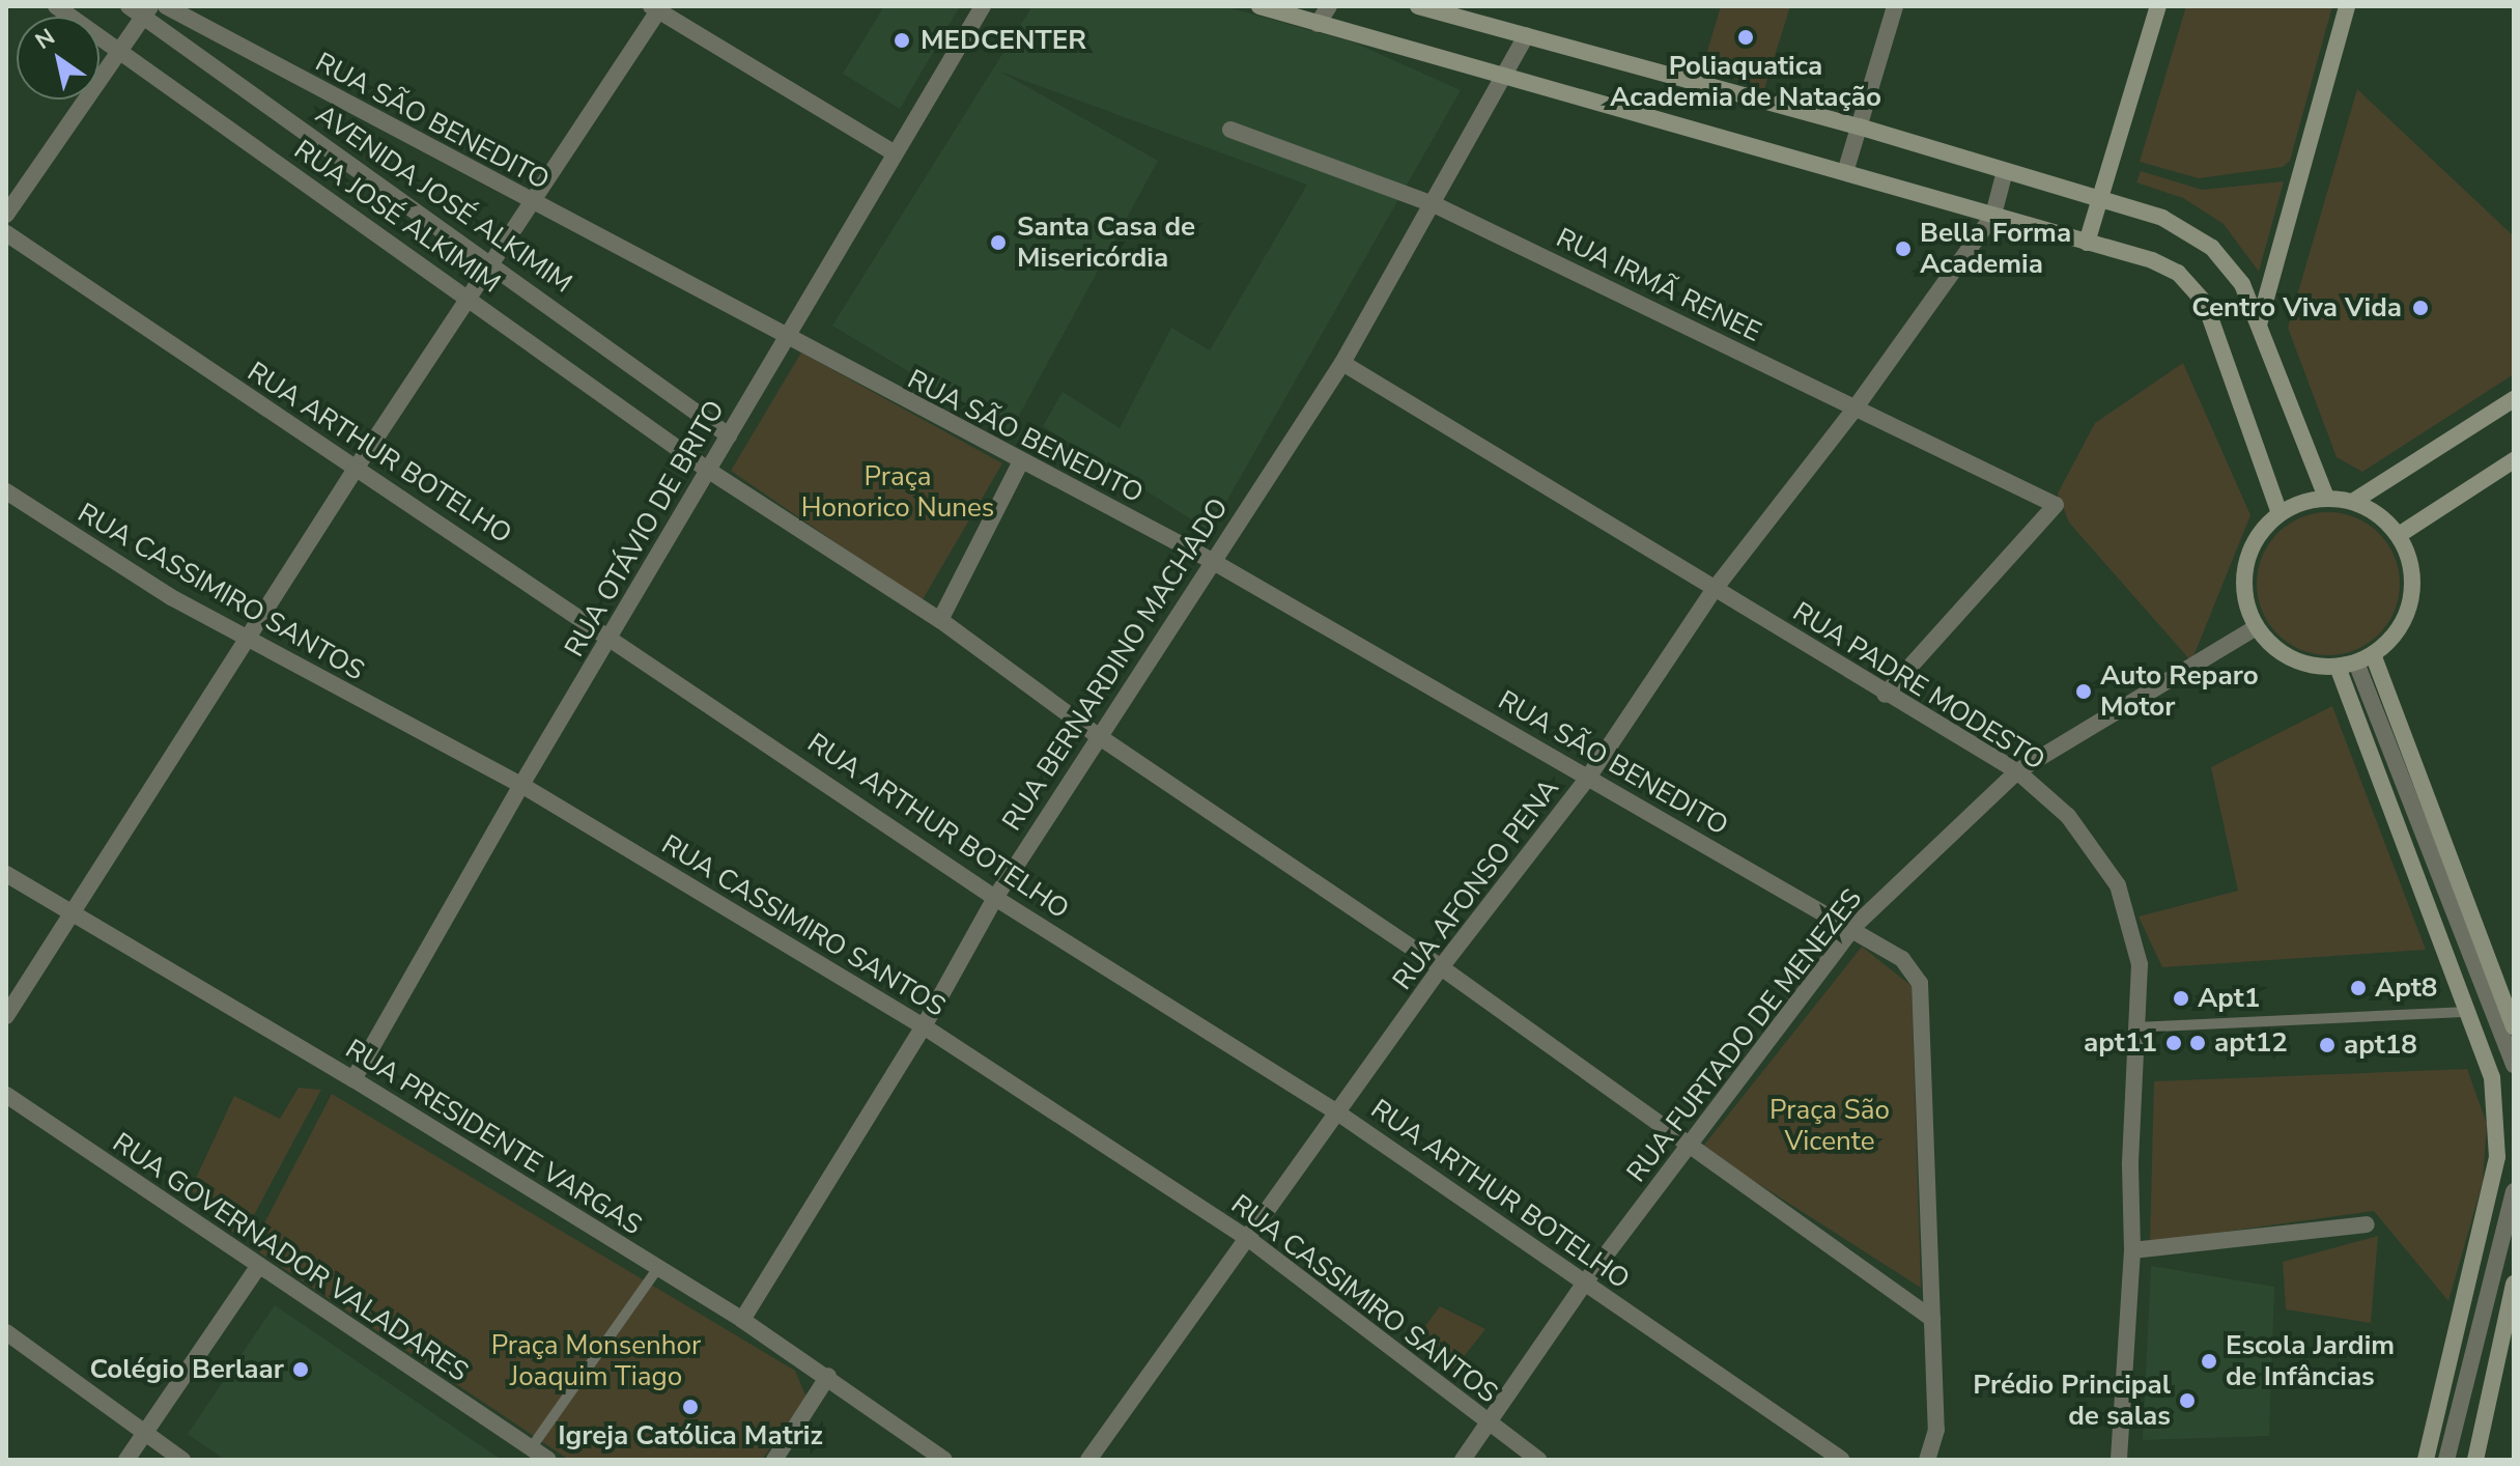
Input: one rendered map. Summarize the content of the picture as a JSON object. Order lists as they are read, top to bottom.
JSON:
{
  "streets": {
    "street": [
      "RUA SÃO BENEDITO",
      "AVENIDA JOSÉ ALKIMIM",
      "RUA JOSÉ ALKIMIM",
      "RUA IRMÃ RENEE",
      "RUA ARTHUR BOTELHO",
      "RUA OTÁVIO DE BRITO",
      "RUA CASSIMIRO SANTOS",
      "RUA BERNARDINO MACHADO",
      "RUA PADRE MODESTO",
      "RUA AFONSO PENA",
      "RUA FURTADO DE MENEZES",
      "RUA PRESIDENTE VARGAS",
      "RUA GOVERNADOR VALADARES"
    ]
  },
  "crossings": [
    ["RUA SÃO BENEDITO", "RUA JOSÉ ALKIMIM"],
    ["RUA SÃO BENEDITO", "RUA OTÁVIO DE BRITO"],
    ["RUA SÃO BENEDITO", "RUA BERNARDINO MACHADO"],
    ["RUA SÃO BENEDITO", "RUA AFONSO PENA"],
    ["RUA SÃO BENEDITO", "RUA FURTADO DE MENEZES"],
    ["AVENIDA JOSÉ ALKIMIM", "RUA OTÁVIO DE BRITO"],
    ["RUA JOSÉ ALKIMIM", "RUA OTÁVIO DE BRITO"],
    ["RUA JOSÉ ALKIMIM", "RUA BERNARDINO MACHADO"],
    ["RUA JOSÉ ALKIMIM", "RUA AFONSO PENA"],
    ["RUA JOSÉ ALKIMIM", "RUA FURTADO DE MENEZES"],
    ["RUA IRMÃ RENEE", "RUA BERNARDINO MACHADO"],
    ["RUA IRMÃ RENEE", "RUA PADRE MODESTO"],
    ["RUA IRMÃ RENEE", "RUA AFONSO PENA"],
    ["RUA ARTHUR BOTELHO", "RUA OTÁVIO DE BRITO"],
    ["RUA ARTHUR BOTELHO", "RUA BERNARDINO MACHADO"],
    ["RUA ARTHUR BOTELHO", "RUA AFONSO PENA"],
    ["RUA ARTHUR BOTELHO", "RUA FURTADO DE MENEZES"],
    ["RUA OTÁVIO DE BRITO", "RUA CASSIMIRO SANTOS"],
    ["RUA OTÁVIO DE BRITO", "RUA PRESIDENTE VARGAS"],
    ["RUA CASSIMIRO SANTOS", "RUA BERNARDINO MACHADO"],
    ["RUA CASSIMIRO SANTOS", "RUA AFONSO PENA"],
    ["RUA CASSIMIRO SANTOS", "RUA FURTADO DE MENEZES"],
    ["RUA BERNARDINO MACHADO", "RUA PADRE MODESTO"],
    ["RUA BERNARDINO MACHADO", "RUA PRESIDENTE VARGAS"],
    ["RUA PADRE MODESTO", "RUA AFONSO PENA"],
    ["RUA PADRE MODESTO", "RUA FURTADO DE MENEZES"]
  ],
  "parks": ["Praça Honorico Nunes", "Praça São Vicente", "Praça Monsenhor Joaquim Tiago"],
  "places": [
    "Poliaquatica Academia de Natação",
    "MEDCENTER",
    "Santa Casa de Misericórdia",
    "Bella Forma Academia",
    "Centro Viva Vida",
    "Auto Reparo Motor",
    "Apt8",
    "Apt1",
    "apt11",
    "apt12",
    "apt18",
    "Escola Jardim de Infâncias",
    "Colégio Berlaar",
    "Prédio Principal de salas",
    "Igreja Católica Matriz"
  ],
  "north": "top left"
}
